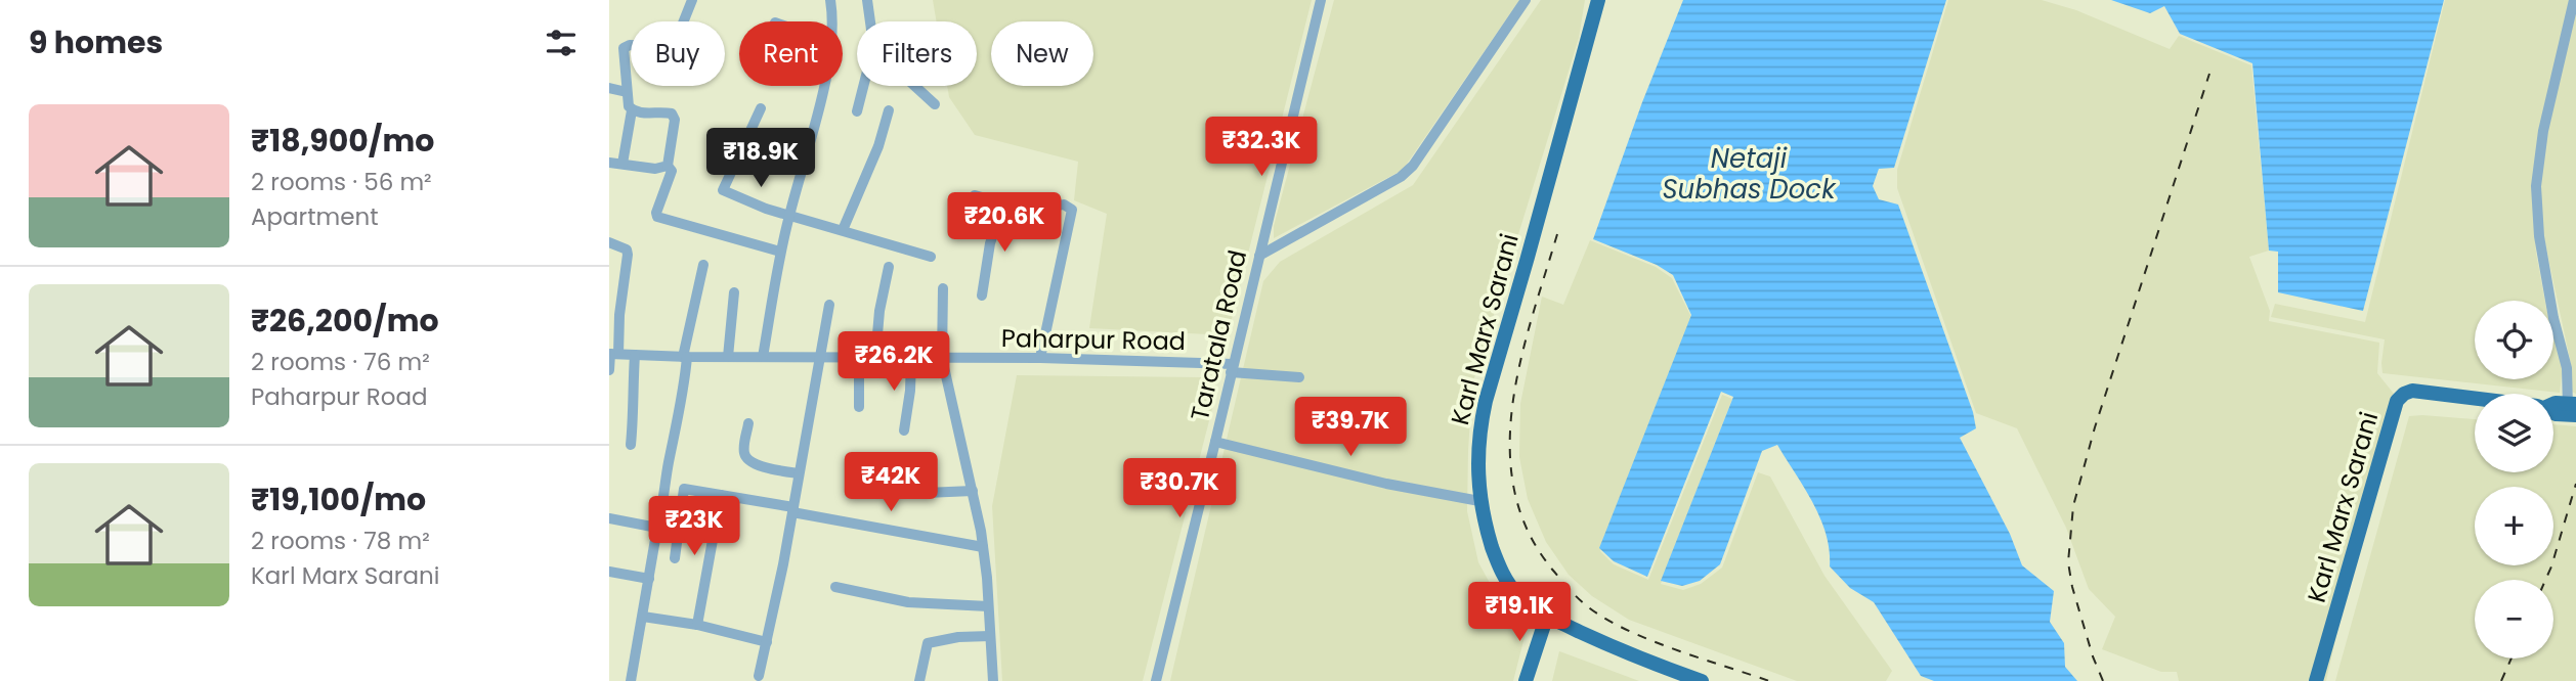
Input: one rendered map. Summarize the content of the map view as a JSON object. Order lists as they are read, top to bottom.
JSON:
{
  "streets": {
    "main road": ["Karl Marx Sarani"],
    "street": ["Taratala Road", "Paharpur Road"]
  },
  "crossings": [
    ["Taratala Road", "Paharpur Road"]
  ],
  "water": ["Netaji Subhas Dock"],
  "page": {
    "heading": "9 homes",
    "chip": [
      "Buy",
      "Rent",
      "Filters",
      "New"
    ],
    "list": [
      {
        "name": "₹18,900/mo",
        "note": "2 rooms · 56 m² · Apartment"
      },
      {
        "name": "₹26,200/mo",
        "note": "2 rooms · 76 m² · Paharpur Road"
      },
      {
        "name": "₹19,100/mo",
        "note": "2 rooms · 78 m² · Karl Marx Sarani"
      }
    ],
    "price": [
      "₹32.3K",
      "₹18.9K",
      "₹20.6K",
      "₹26.2K",
      "₹39.7K",
      "₹42K",
      "₹30.7K",
      "₹23K",
      "₹19.1K"
    ],
    "map_buttons": ["+", "−"]
  }
}
